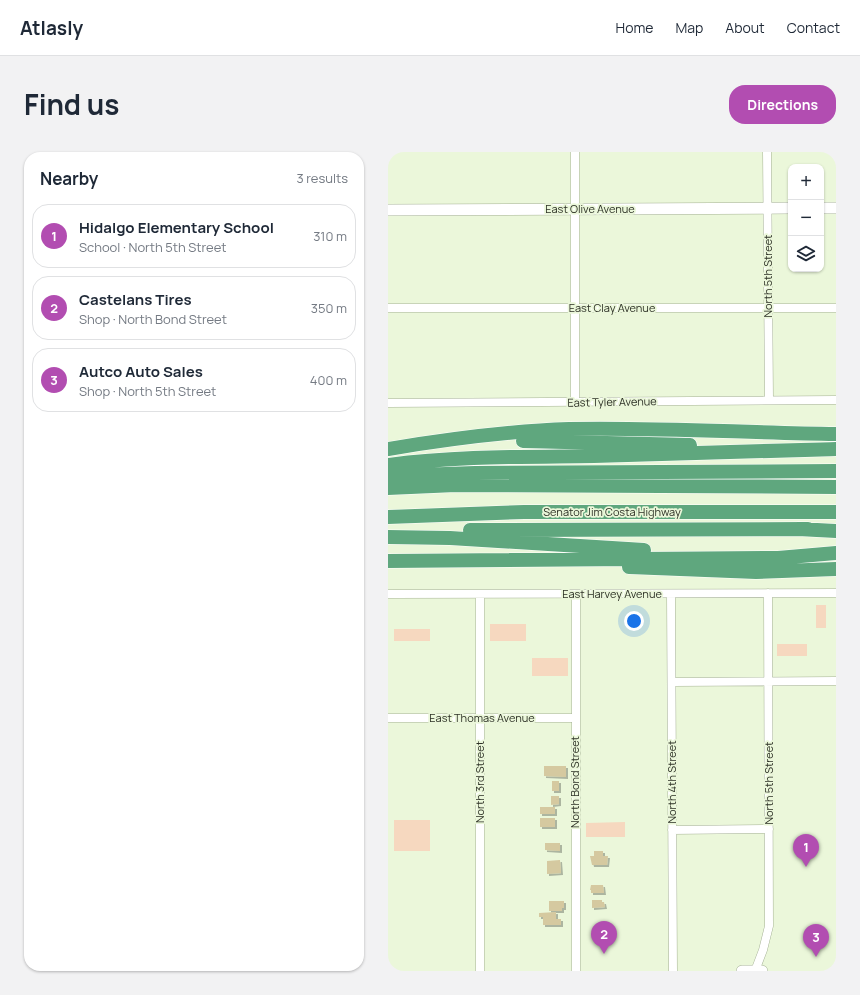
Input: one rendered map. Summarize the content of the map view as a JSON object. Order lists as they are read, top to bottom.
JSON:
{
  "streets": {
    "highway": ["Senator Jim Costa Highway"],
    "main road": ["East Olive Avenue"],
    "street": [
      "North 5th Street",
      "East Clay Avenue",
      "East Tyler Avenue",
      "East Harvey Avenue",
      "East Thomas Avenue",
      "North 3rd Street",
      "North Bond Street",
      "North 4th Street"
    ]
  },
  "crossings": [
    ["East Olive Avenue", "North 5th Street"],
    ["North 5th Street", "East Clay Avenue"],
    ["North 5th Street", "East Tyler Avenue"],
    ["North 5th Street", "East Harvey Avenue"],
    ["East Harvey Avenue", "North 3rd Street"],
    ["East Harvey Avenue", "North Bond Street"],
    ["East Harvey Avenue", "North 4th Street"],
    ["East Thomas Avenue", "North 3rd Street"],
    ["East Thomas Avenue", "North Bond Street"]
  ],
  "page": {
    "header": "Atlasly",
    "nav": [
      "Home",
      "Map",
      "About",
      "Contact"
    ],
    "title": "Find us",
    "buttons": "Directions",
    "heading": ["Nearby", "3 results"],
    "map_buttons": ["+", "−"],
    "list": [
      {
        "mark": "1",
        "name": "Hidalgo Elementary School",
        "note": "School · North 5th Street",
        "value": "310 m"
      },
      {
        "mark": "2",
        "name": "Castelans Tires",
        "note": "Shop · North Bond Street",
        "value": "350 m"
      },
      {
        "mark": "3",
        "name": "Autco Auto Sales",
        "note": "Shop · North 5th Street",
        "value": "400 m"
      }
    ],
    "pins": ["1", "2", "3"]
  }
}
